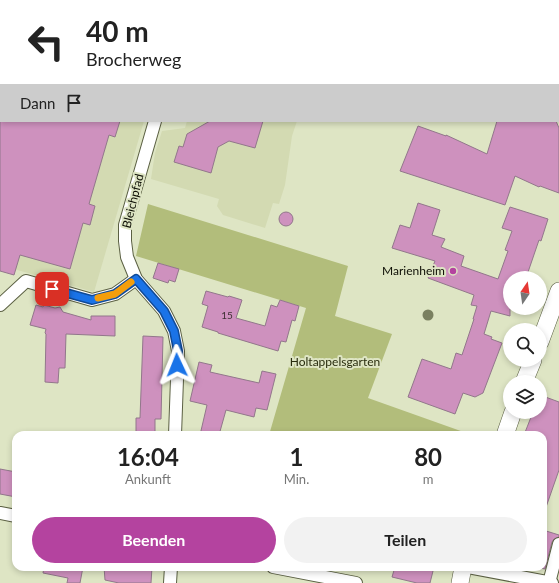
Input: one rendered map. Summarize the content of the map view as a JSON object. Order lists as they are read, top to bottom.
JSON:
{
  "streets": {
    "street": ["Bleichpfad"]
  },
  "parks": ["Holtappelsgarten"],
  "places": ["Marienheim"],
  "house_numbers": ["15"],
  "north": "top",
  "page": {
    "turn": ["40 m", "Brocherweg"],
    "then": "Dann",
    "eta": [
      "16:04",
      "Ankunft",
      "1",
      "Min.",
      "80",
      "m"
    ],
    "buttons": ["Beenden", "Teilen"]
  }
}
